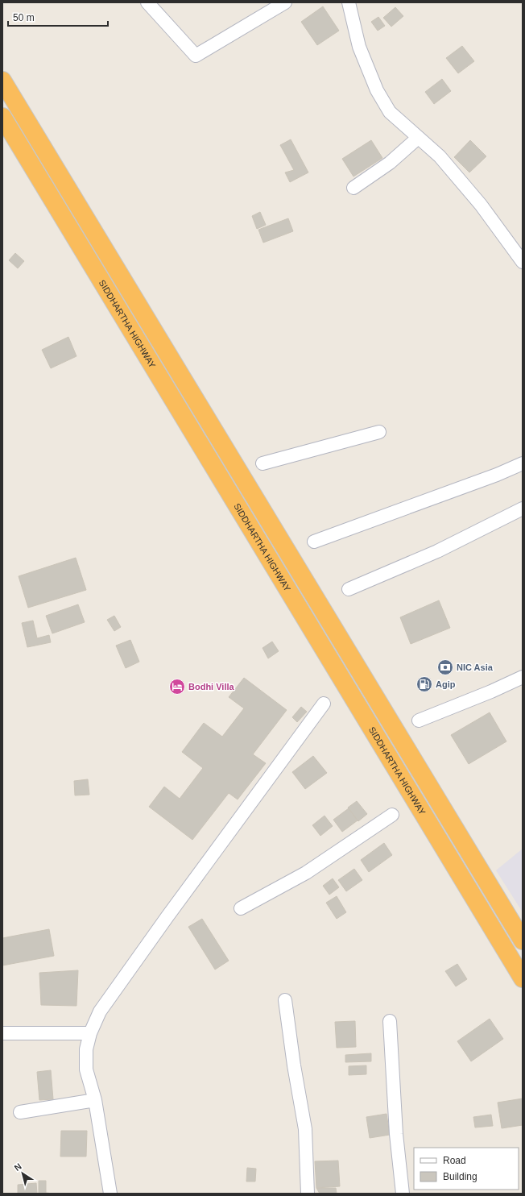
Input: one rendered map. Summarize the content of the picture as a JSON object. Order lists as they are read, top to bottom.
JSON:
{
  "streets": {
    "highway": ["SIDDHARTHA HIGHWAY"]
  },
  "places": {
    "bank": ["NIC Asia"],
    "fuel station": ["Agip"],
    "hotel": ["Bodhi Villa"]
  },
  "legend": ["Road", "Building"],
  "scale_bar": "50 m",
  "north": "top left"
}
